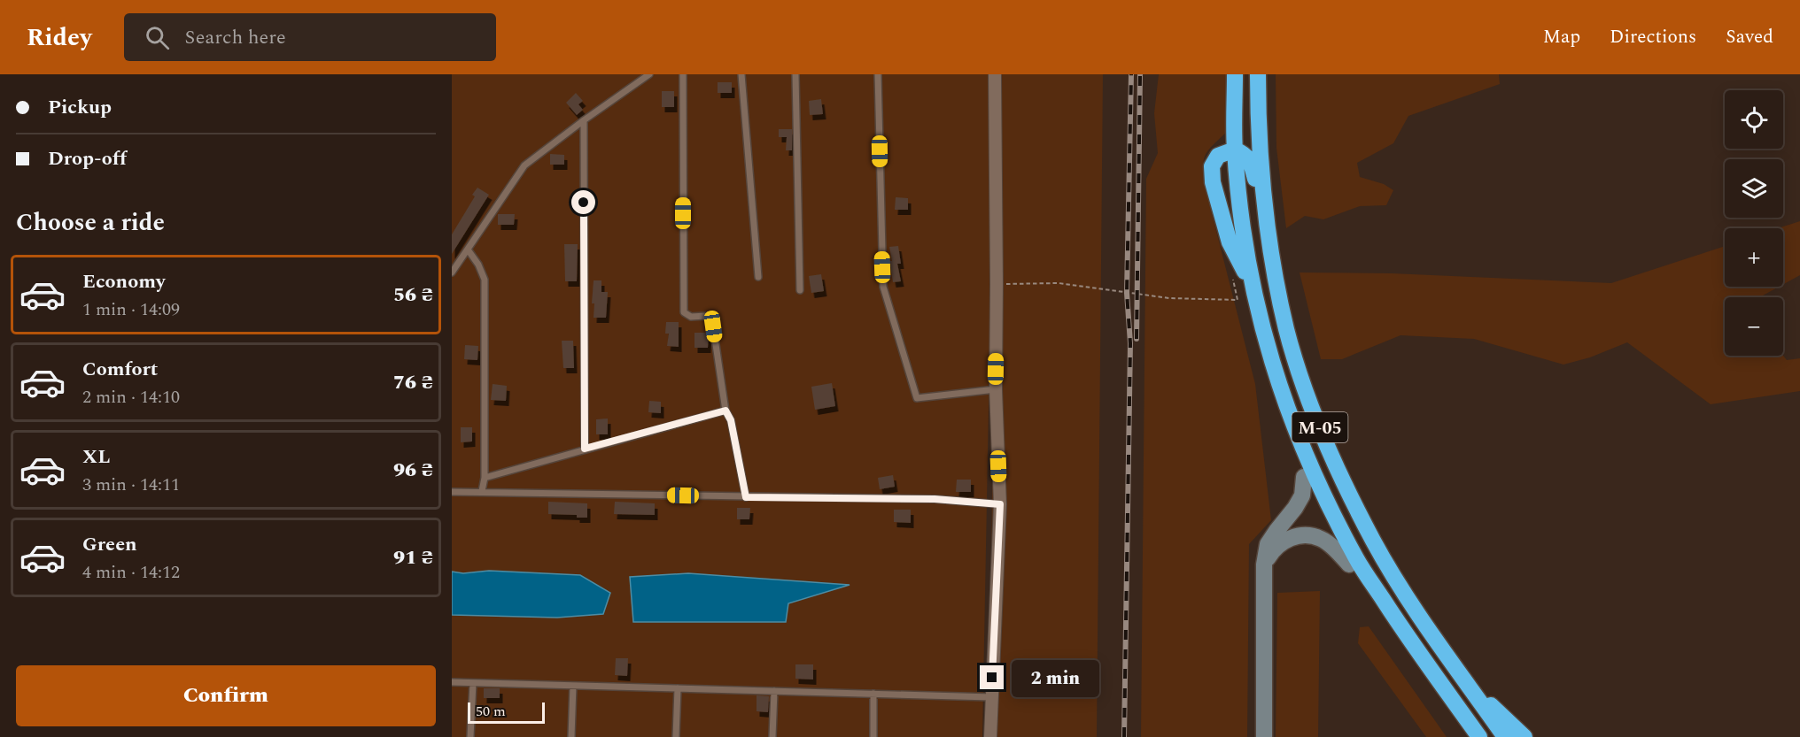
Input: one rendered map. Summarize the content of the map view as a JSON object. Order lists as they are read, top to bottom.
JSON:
{
  "streets": {
    "highway": ["М-05"]
  },
  "scale_bar": "50 m",
  "page": {
    "header": "Ridey",
    "search": "Search here",
    "nav": ["Map", "Directions", "Saved"],
    "banner": ["Pickup", "Drop-off"],
    "map_buttons": ["+", "−"],
    "heading": "Choose a ride",
    "list": [
      {
        "name": "Economy",
        "note": "1 min · 14:09",
        "value": "56 ₴"
      },
      {
        "name": "Comfort",
        "note": "2 min · 14:10",
        "value": "76 ₴"
      },
      {
        "name": "XL",
        "note": "3 min · 14:11",
        "value": "96 ₴"
      },
      {
        "name": "Green",
        "note": "4 min · 14:12",
        "value": "91 ₴"
      }
    ],
    "buttons": "Confirm",
    "bubble": "2 min",
    "scale": "50 m"
  }
}
